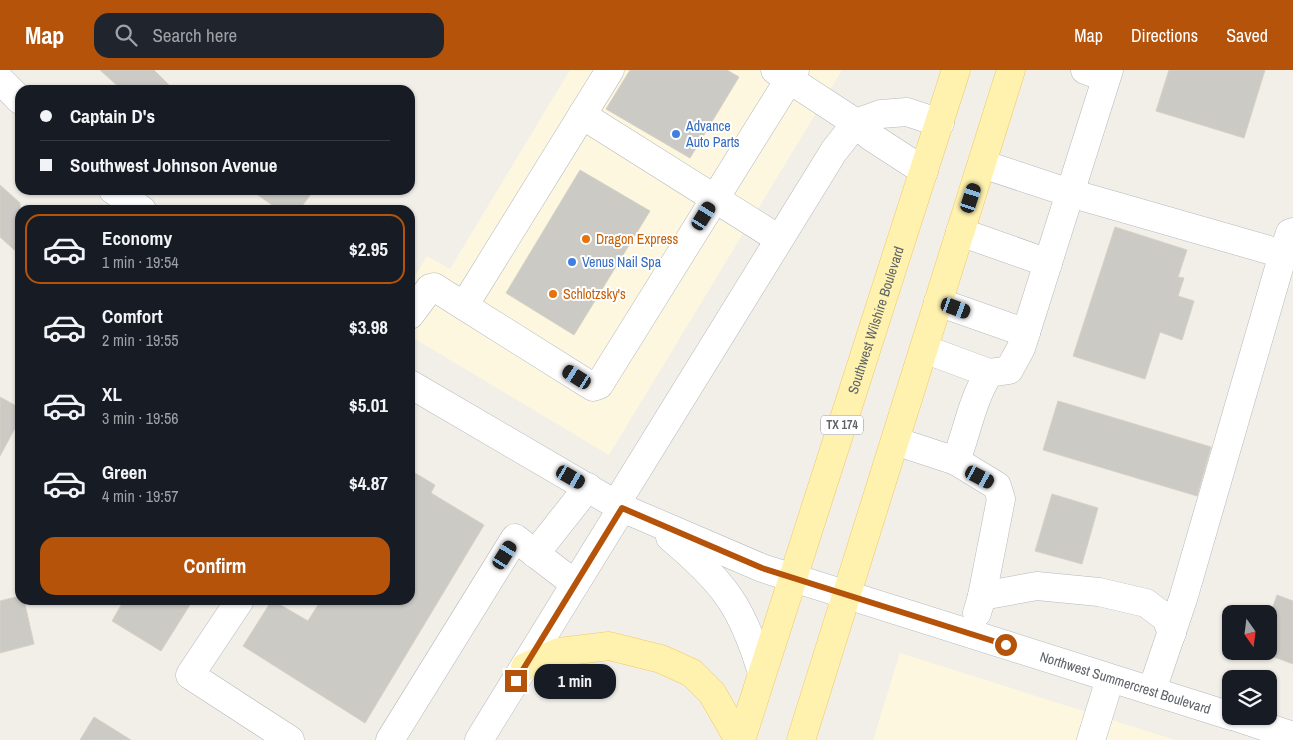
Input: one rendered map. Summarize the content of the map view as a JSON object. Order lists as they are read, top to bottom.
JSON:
{
  "streets": {
    "main road": ["Southwest Wilshire Boulevard", "TX 174"],
    "street": ["Northwest Summercrest Boulevard"]
  },
  "crossings": [
    ["Southwest Wilshire Boulevard", "Northwest Summercrest Boulevard"]
  ],
  "places": [
    "Advance Auto Parts",
    "Dragon Express",
    "Venus Nail Spa",
    "Schlotzsky's"
  ],
  "north": "bottom",
  "page": {
    "header": "Map",
    "search": "Search here",
    "nav": ["Map", "Directions", "Saved"],
    "banner": ["Captain D's", "Southwest Johnson Avenue"],
    "list": [
      {
        "name": "Economy",
        "note": "1 min · 19:54",
        "value": "$2.95"
      },
      {
        "name": "Comfort",
        "note": "2 min · 19:55",
        "value": "$3.98"
      },
      {
        "name": "XL",
        "note": "3 min · 19:56",
        "value": "$5.01"
      },
      {
        "name": "Green",
        "note": "4 min · 19:57",
        "value": "$4.87"
      }
    ],
    "buttons": "Confirm",
    "bubble": "1 min"
  }
}
